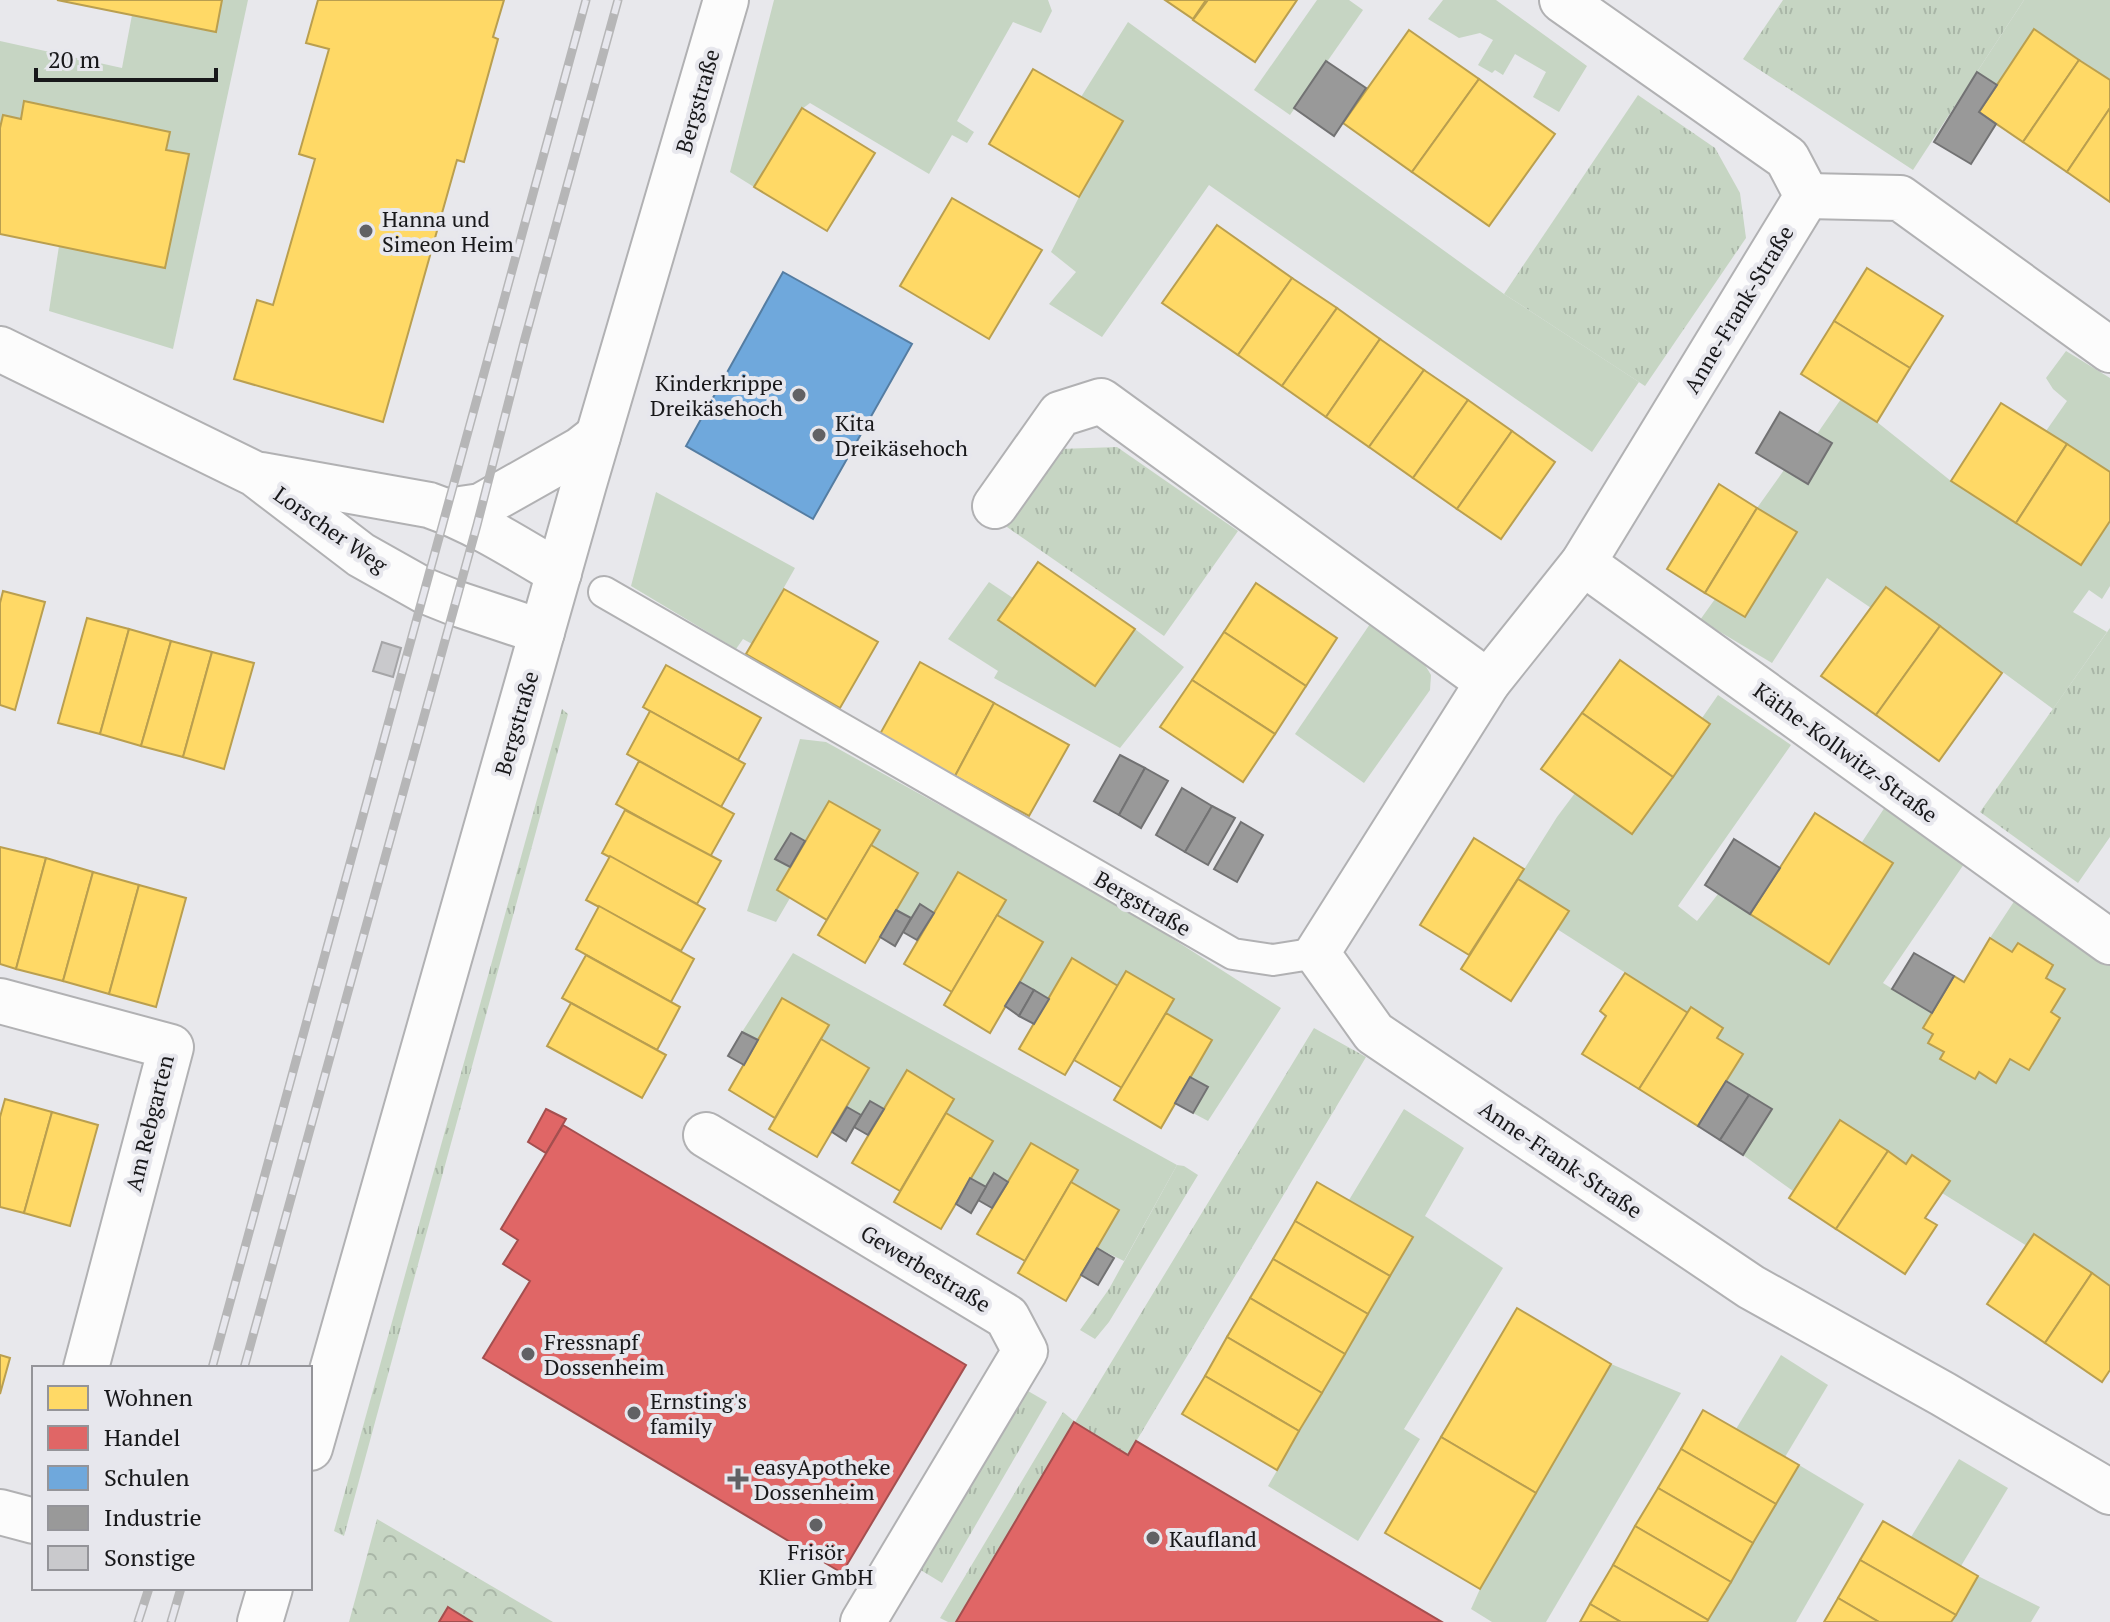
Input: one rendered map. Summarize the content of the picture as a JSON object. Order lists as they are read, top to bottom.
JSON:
{
  "streets": {
    "street": [
      "Bergstraße",
      "Anne-Frank-Straße",
      "Lorscher Weg",
      "Käthe-Kollwitz-Straße",
      "Am Rebgarten",
      "Gewerbestraße"
    ]
  },
  "crossings": [
    ["Bergstraße", "Anne-Frank-Straße"],
    ["Bergstraße", "Lorscher Weg"],
    ["Anne-Frank-Straße", "Käthe-Kollwitz-Straße"]
  ],
  "places": {
    "other": [
      "Hanna und Simeon Heim",
      "Kinderkrippe Dreikäsehoch",
      "Kita Dreikäsehoch",
      "Fressnapf Dossenheim",
      "Ernsting's family",
      "Frisör Klier GmbH",
      "Kaufland"
    ],
    "health": ["easyApotheke Dossenheim"]
  },
  "legend": [
    "Wohnen",
    "Handel",
    "Schulen",
    "Industrie",
    "Sonstige"
  ],
  "scale_bar": "20 m"
}
